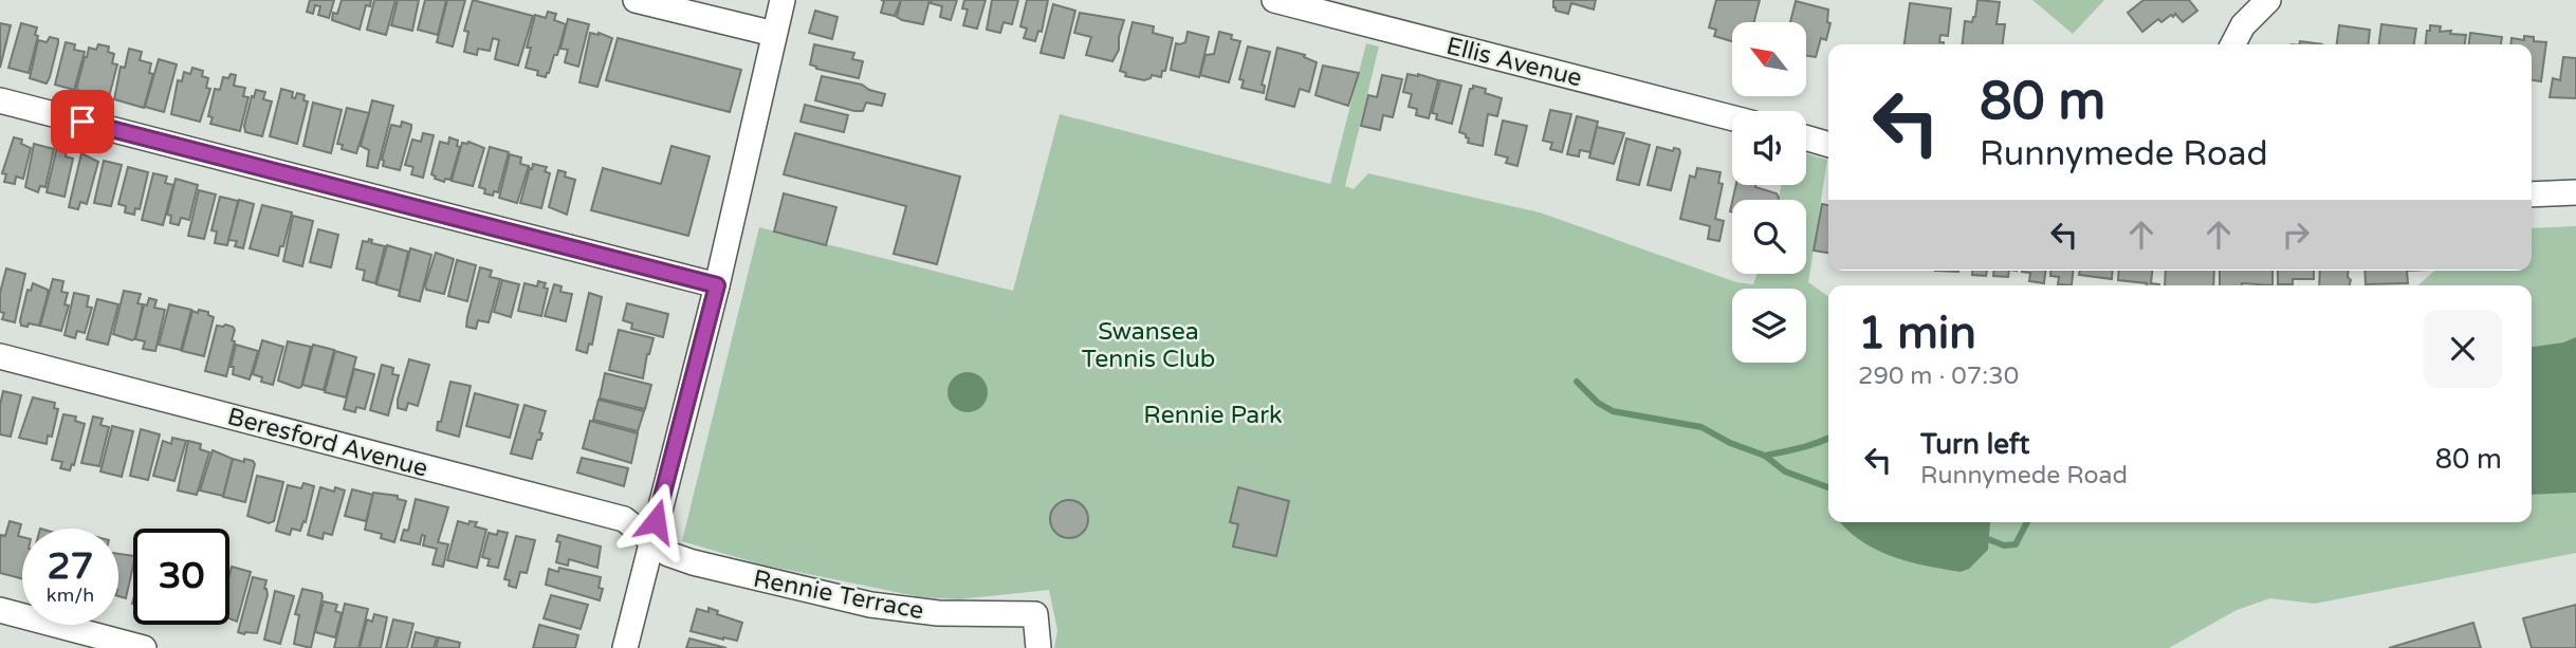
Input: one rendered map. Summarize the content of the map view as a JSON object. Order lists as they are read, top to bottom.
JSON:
{
  "streets": {
    "street": ["Ellis Avenue", "Beresford Avenue", "Rennie Terrace"]
  },
  "crossings": [
    ["Beresford Avenue", "Rennie Terrace"]
  ],
  "parks": ["Swansea Tennis Club", "Rennie Park"],
  "north": "top left",
  "page": {
    "turn": ["80 m", "Runnymede Road"],
    "heading": ["1 min", "290 m · 07:30"],
    "list": [
      {
        "name": "Turn left",
        "note": "Runnymede Road",
        "value": "80 m"
      }
    ],
    "speed": "27 km/h",
    "limit": "30"
  }
}
